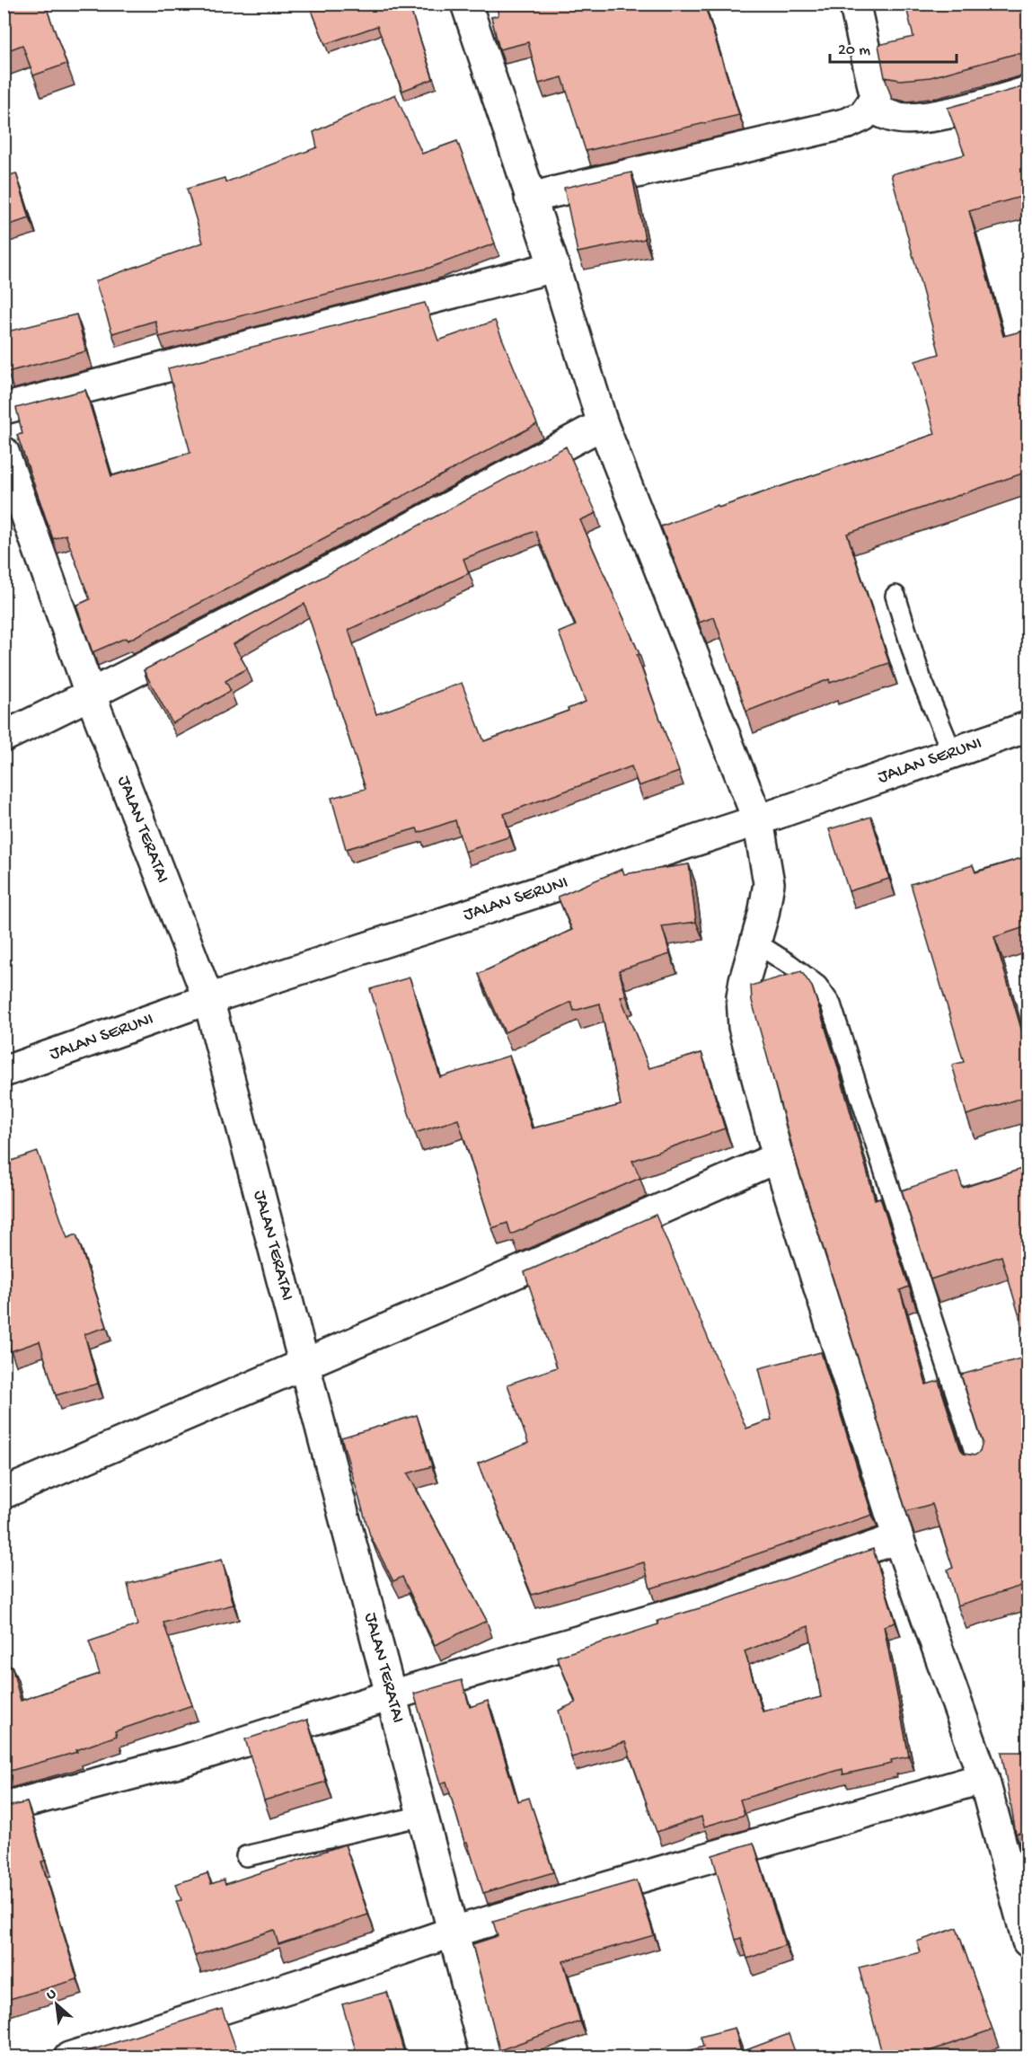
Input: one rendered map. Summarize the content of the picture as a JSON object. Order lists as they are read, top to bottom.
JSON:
{
  "streets": {
    "street": ["JALAN SERUNI", "JALAN TERATAI"]
  },
  "crossings": [
    ["JALAN SERUNI", "JALAN TERATAI"]
  ],
  "scale_bar": "20 m",
  "north": "top left"
}
